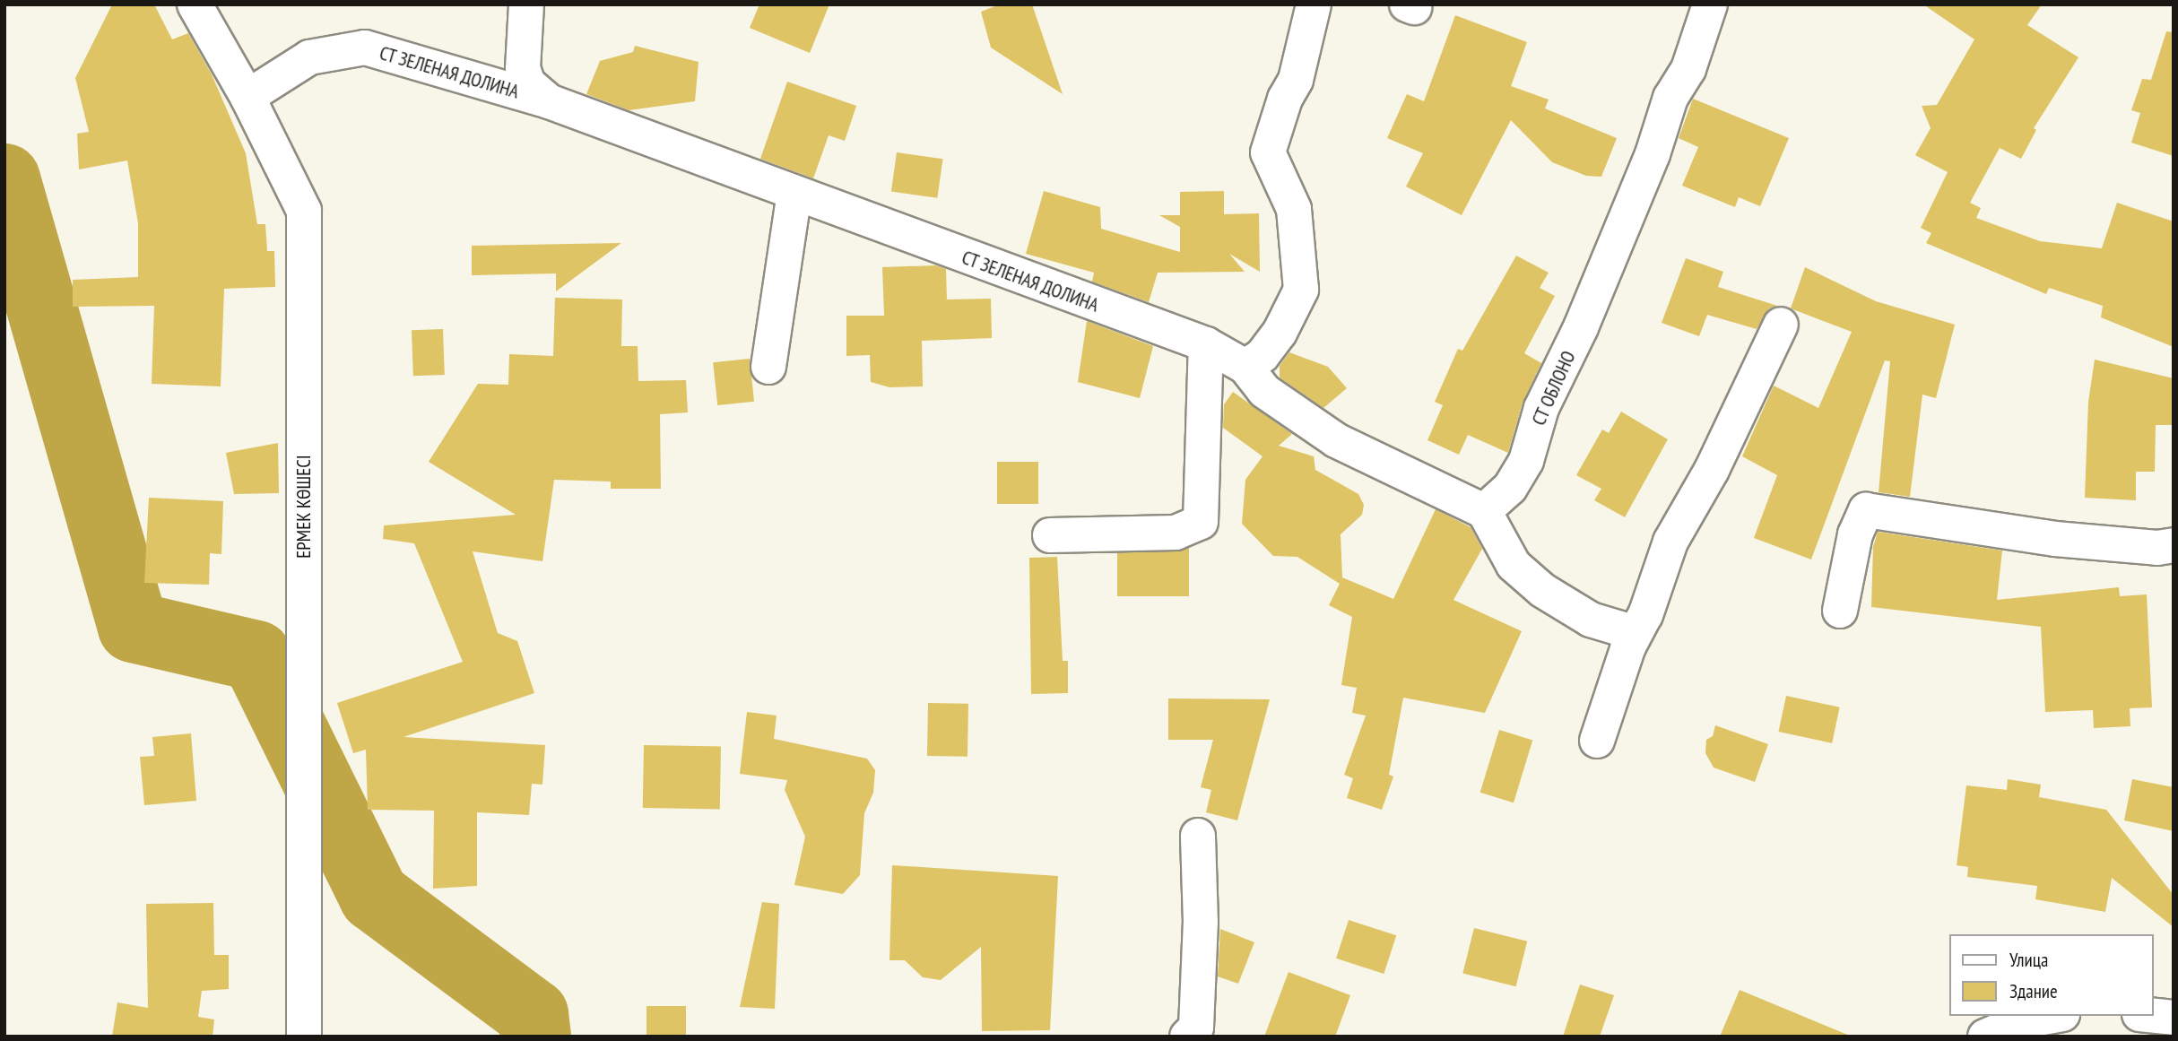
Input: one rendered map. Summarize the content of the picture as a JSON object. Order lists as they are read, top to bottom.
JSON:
{
  "streets": {
    "street": ["СТ ЗЕЛЕНАЯ ДОЛИНА", "СТ ОБЛОНО", "ЕРМЕК КӨШЕСІ"]
  },
  "crossings": [
    ["СТ ЗЕЛЕНАЯ ДОЛИНА", "СТ ОБЛОНО"],
    ["СТ ЗЕЛЕНАЯ ДОЛИНА", "ЕРМЕК КӨШЕСІ"]
  ],
  "legend": ["Улица", "Здание"]
}
